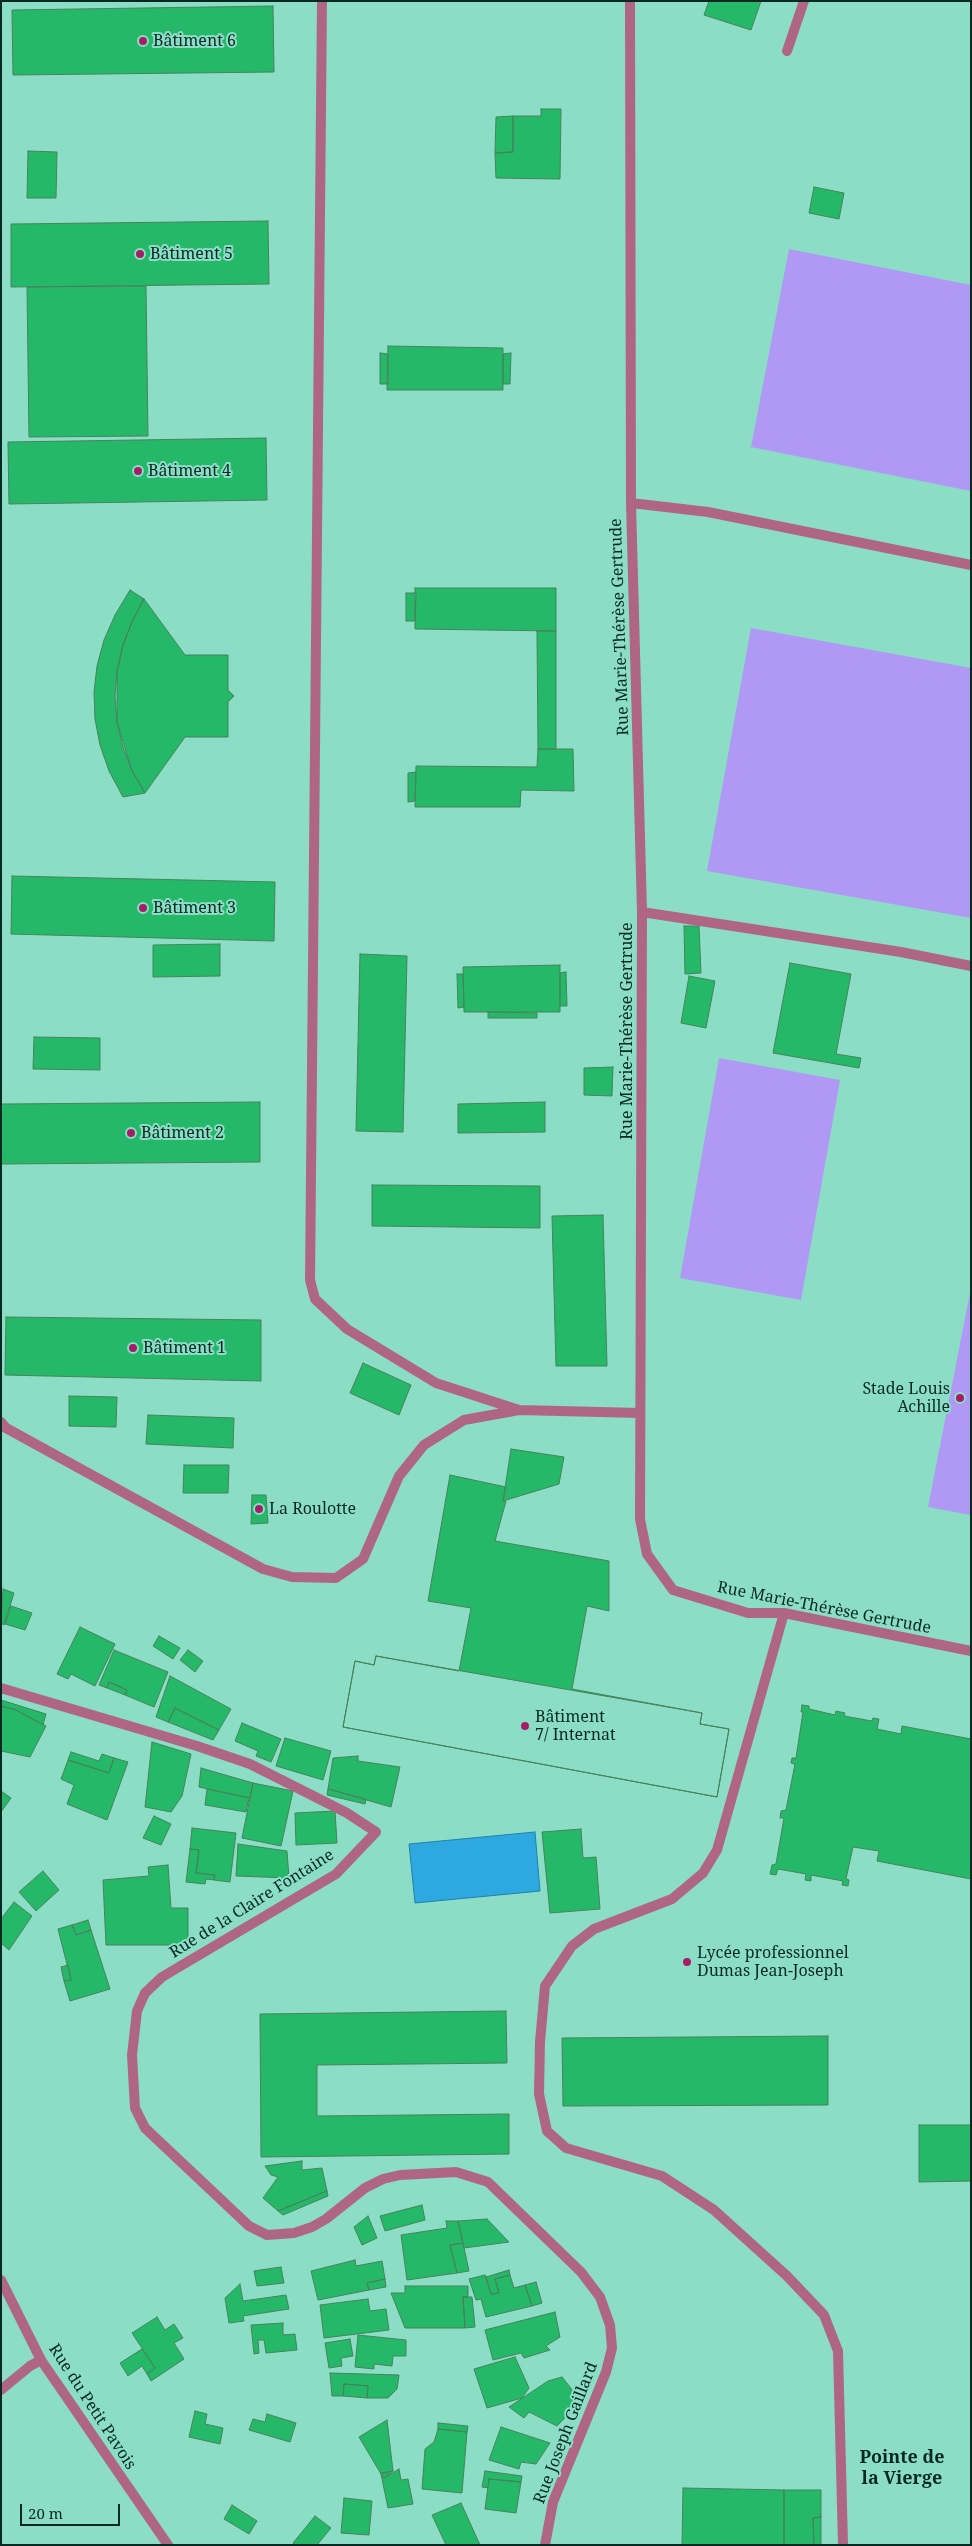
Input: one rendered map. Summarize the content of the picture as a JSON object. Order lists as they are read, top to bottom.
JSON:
{
  "streets": {
    "street": [
      "Rue Marie-Thérèse Gertrude",
      "Rue de la Claire Fontaine",
      "Rue du Petit Pavois",
      "Rue Joseph Gaillard"
    ]
  },
  "crossings": [
    ["Rue de la Claire Fontaine", "Rue Joseph Gaillard"]
  ],
  "districts": ["Pointe de la Vierge"],
  "places": [
    "Bâtiment 6",
    "Bâtiment 5",
    "Bâtiment 4",
    "Bâtiment 3",
    "Bâtiment 2",
    "Bâtiment 1",
    "Stade Louis Achille",
    "La Roulotte",
    "Bâtiment 7/ Internat",
    "Lycée professionnel Dumas Jean-Joseph"
  ],
  "scale_bar": "20 m"
}
